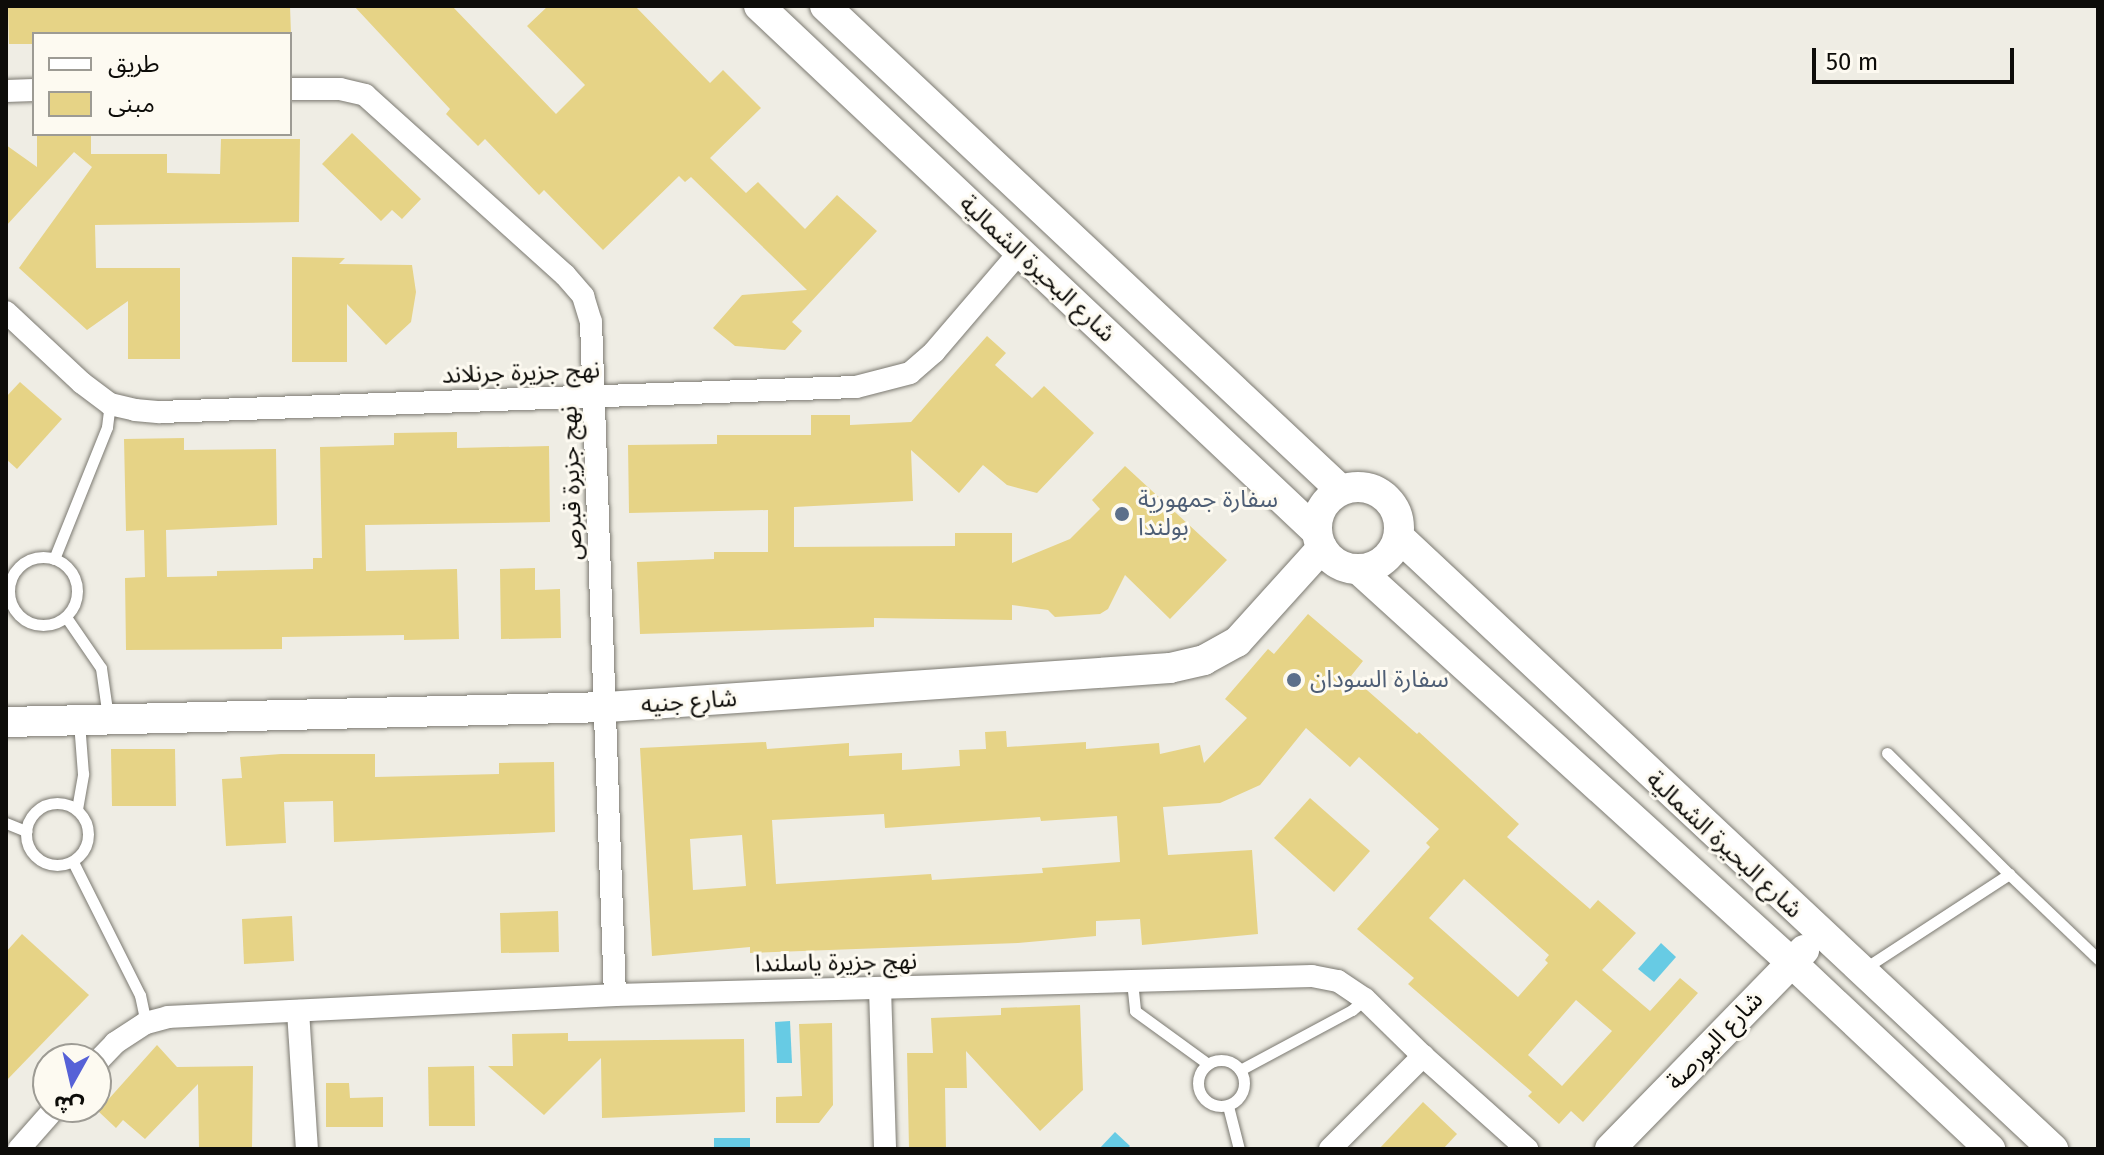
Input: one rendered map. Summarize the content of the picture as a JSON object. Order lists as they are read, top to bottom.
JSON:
{
  "streets": {
    "main road": ["شارع البحيرة الشمالية", "شارع جنيه", "شارع البورصة"],
    "street": ["نهج جزيرة جرنلاند", "نهج جزيرة قبرص", "نهج جزيرة ياسلندا"]
  },
  "crossings": [
    ["شارع البحيرة الشمالية", "نهج جزيرة جرنلاند"],
    ["شارع البحيرة الشمالية", "شارع جنيه"],
    ["شارع البحيرة الشمالية", "شارع البورصة"],
    ["نهج جزيرة جرنلاند", "نهج جزيرة قبرص"],
    ["نهج جزيرة قبرص", "شارع جنيه"],
    ["نهج جزيرة قبرص", "نهج جزيرة ياسلندا"]
  ],
  "places": ["سفارة جمهورية بولندا", "سفارة السودان"],
  "legend": ["طريق", "مبنى"],
  "scale_bar": "50 m",
  "north": "bottom"
}
